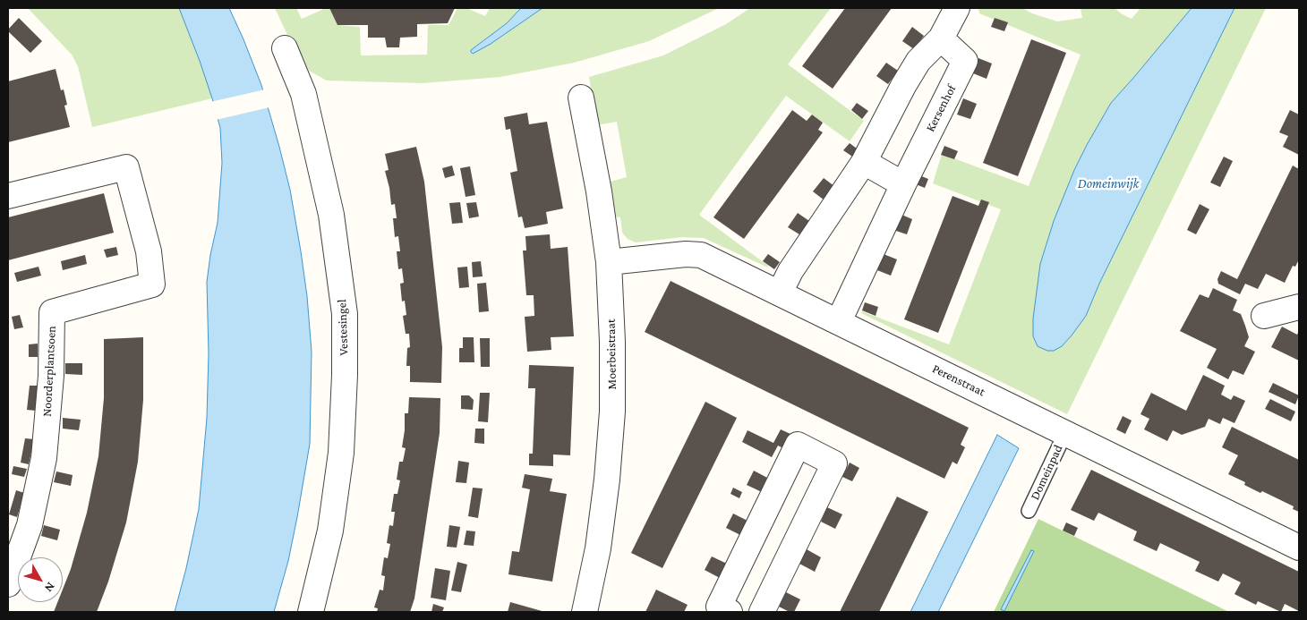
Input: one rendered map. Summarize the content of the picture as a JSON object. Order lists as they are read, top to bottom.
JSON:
{
  "streets": {
    "street": [
      "Kersenhof",
      "Vestesingel",
      "Moerbeistraat",
      "Noorderplantsoen",
      "Perenstraat"
    ],
    "lane": ["Domeinpad"]
  },
  "crossings": [
    ["Kersenhof", "Perenstraat"],
    ["Moerbeistraat", "Perenstraat"],
    ["Perenstraat", "Domeinpad"]
  ],
  "water": ["Domeinwijk"],
  "north": "bottom right"
}
